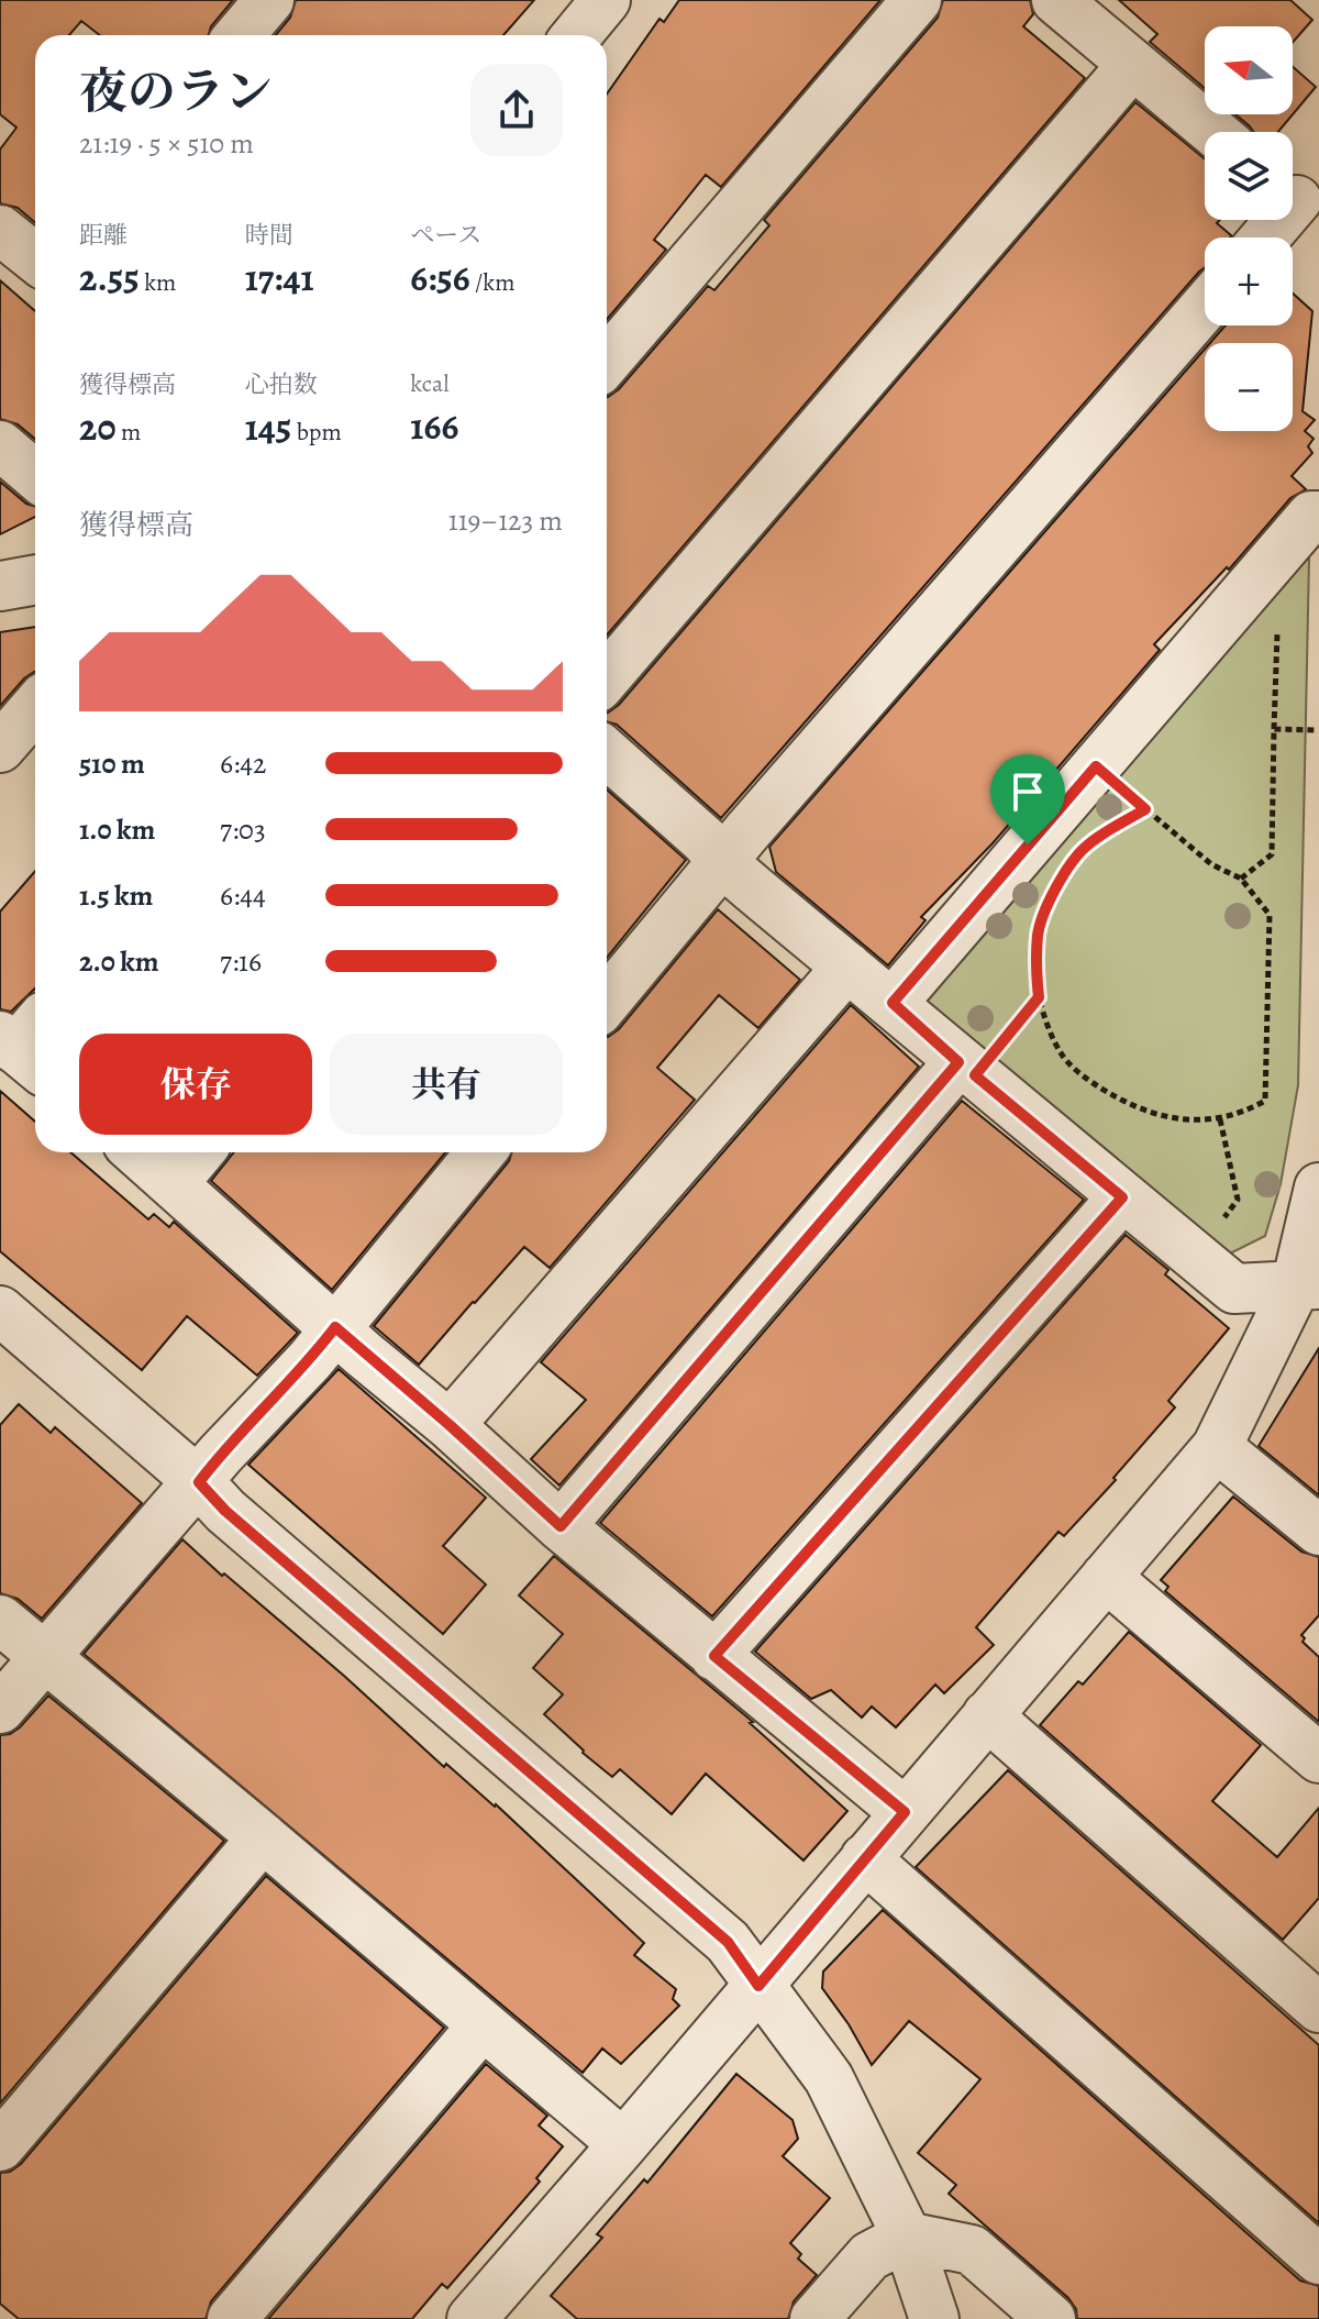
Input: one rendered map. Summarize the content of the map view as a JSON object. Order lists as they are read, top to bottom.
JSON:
{
  "north": "left",
  "page": {
    "map_buttons": ["+", "−"],
    "heading": ["夜のラン", "21:19 · 5 × 510 m"],
    "stats": [
      ["距離", "2.55 km"],
      ["時間", "17:41"],
      ["ペース", "6:56 /km"],
      ["獲得標高", "20 m"],
      ["心拍数", "145 bpm"],
      ["kcal", "166"]
    ],
    "chart": ["獲得標高", "119–123 m"],
    "list": [
      {
        "name": "510 m",
        "note": "6:42"
      },
      {
        "name": "1.0 km",
        "note": "7:03"
      },
      {
        "name": "1.5 km",
        "note": "6:44"
      },
      {
        "name": "2.0 km",
        "note": "7:16"
      }
    ],
    "buttons": ["保存", "共有"]
  }
}
